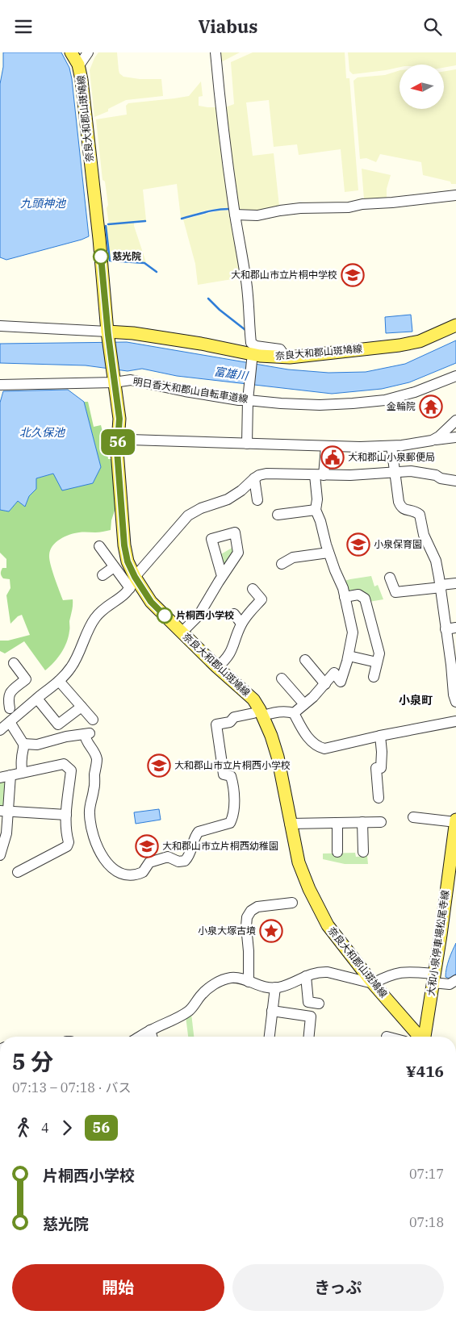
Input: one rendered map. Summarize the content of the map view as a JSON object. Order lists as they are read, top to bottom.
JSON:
{
  "streets": {
    "main road": ["奈良大和郡山斑鳩線", "大和小泉停車場松尾寺線"],
    "street": ["明日香大和郡山自転車道線"]
  },
  "crossings": [
    ["奈良大和郡山斑鳩線", "明日香大和郡山自転車道線"]
  ],
  "districts": ["小泉町"],
  "water": ["九頭神池", "富雄川", "北久保池"],
  "places": {
    "other": ["慈光院", "片桐西小学校"],
    "school or university": [
      "大和郡山市立片桐中学校",
      "小泉保育園",
      "大和郡山市立片桐西小学校",
      "大和郡山市立片桐西幼稚園"
    ],
    "temple": ["金輪院"],
    "public building": ["大和郡山小泉郵便局"],
    "place": ["小泉大塚古墳"]
  },
  "lines": ["bus line 56"],
  "north": "left",
  "page": {
    "header": "Viabus",
    "on_map": "56",
    "heading": ["5 分", "07:13 – 07:18 · バス", "¥416"],
    "legs": ["4", "56"],
    "list": [
      {
        "name": "片桐西小学校",
        "value": "07:17"
      },
      {
        "name": "慈光院",
        "value": "07:18"
      }
    ],
    "buttons": ["開始", "きっぷ"]
  }
}
